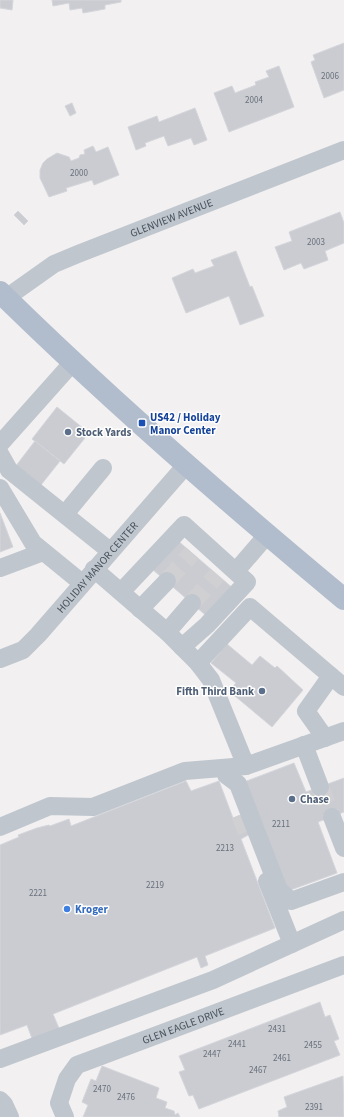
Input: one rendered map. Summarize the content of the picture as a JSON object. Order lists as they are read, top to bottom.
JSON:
{
  "streets": {
    "street": ["GLENVIEW AVENUE", "HOLIDAY MANOR CENTER", "GLEN EAGLE DRIVE"]
  },
  "places": {
    "transit": ["US42 / Holiday Manor Center"],
    "other": [
      "Stock Yards",
      "Fifth Third Bank",
      "Chase",
      "Kroger"
    ]
  },
  "house_numbers": [
    "2006",
    "2004",
    "2000",
    "2003",
    "2211",
    "2213",
    "2219",
    "2221",
    "2431",
    "2441",
    "2455",
    "2447",
    "2461",
    "2467",
    "2470",
    "2476",
    "2391"
  ]
}
